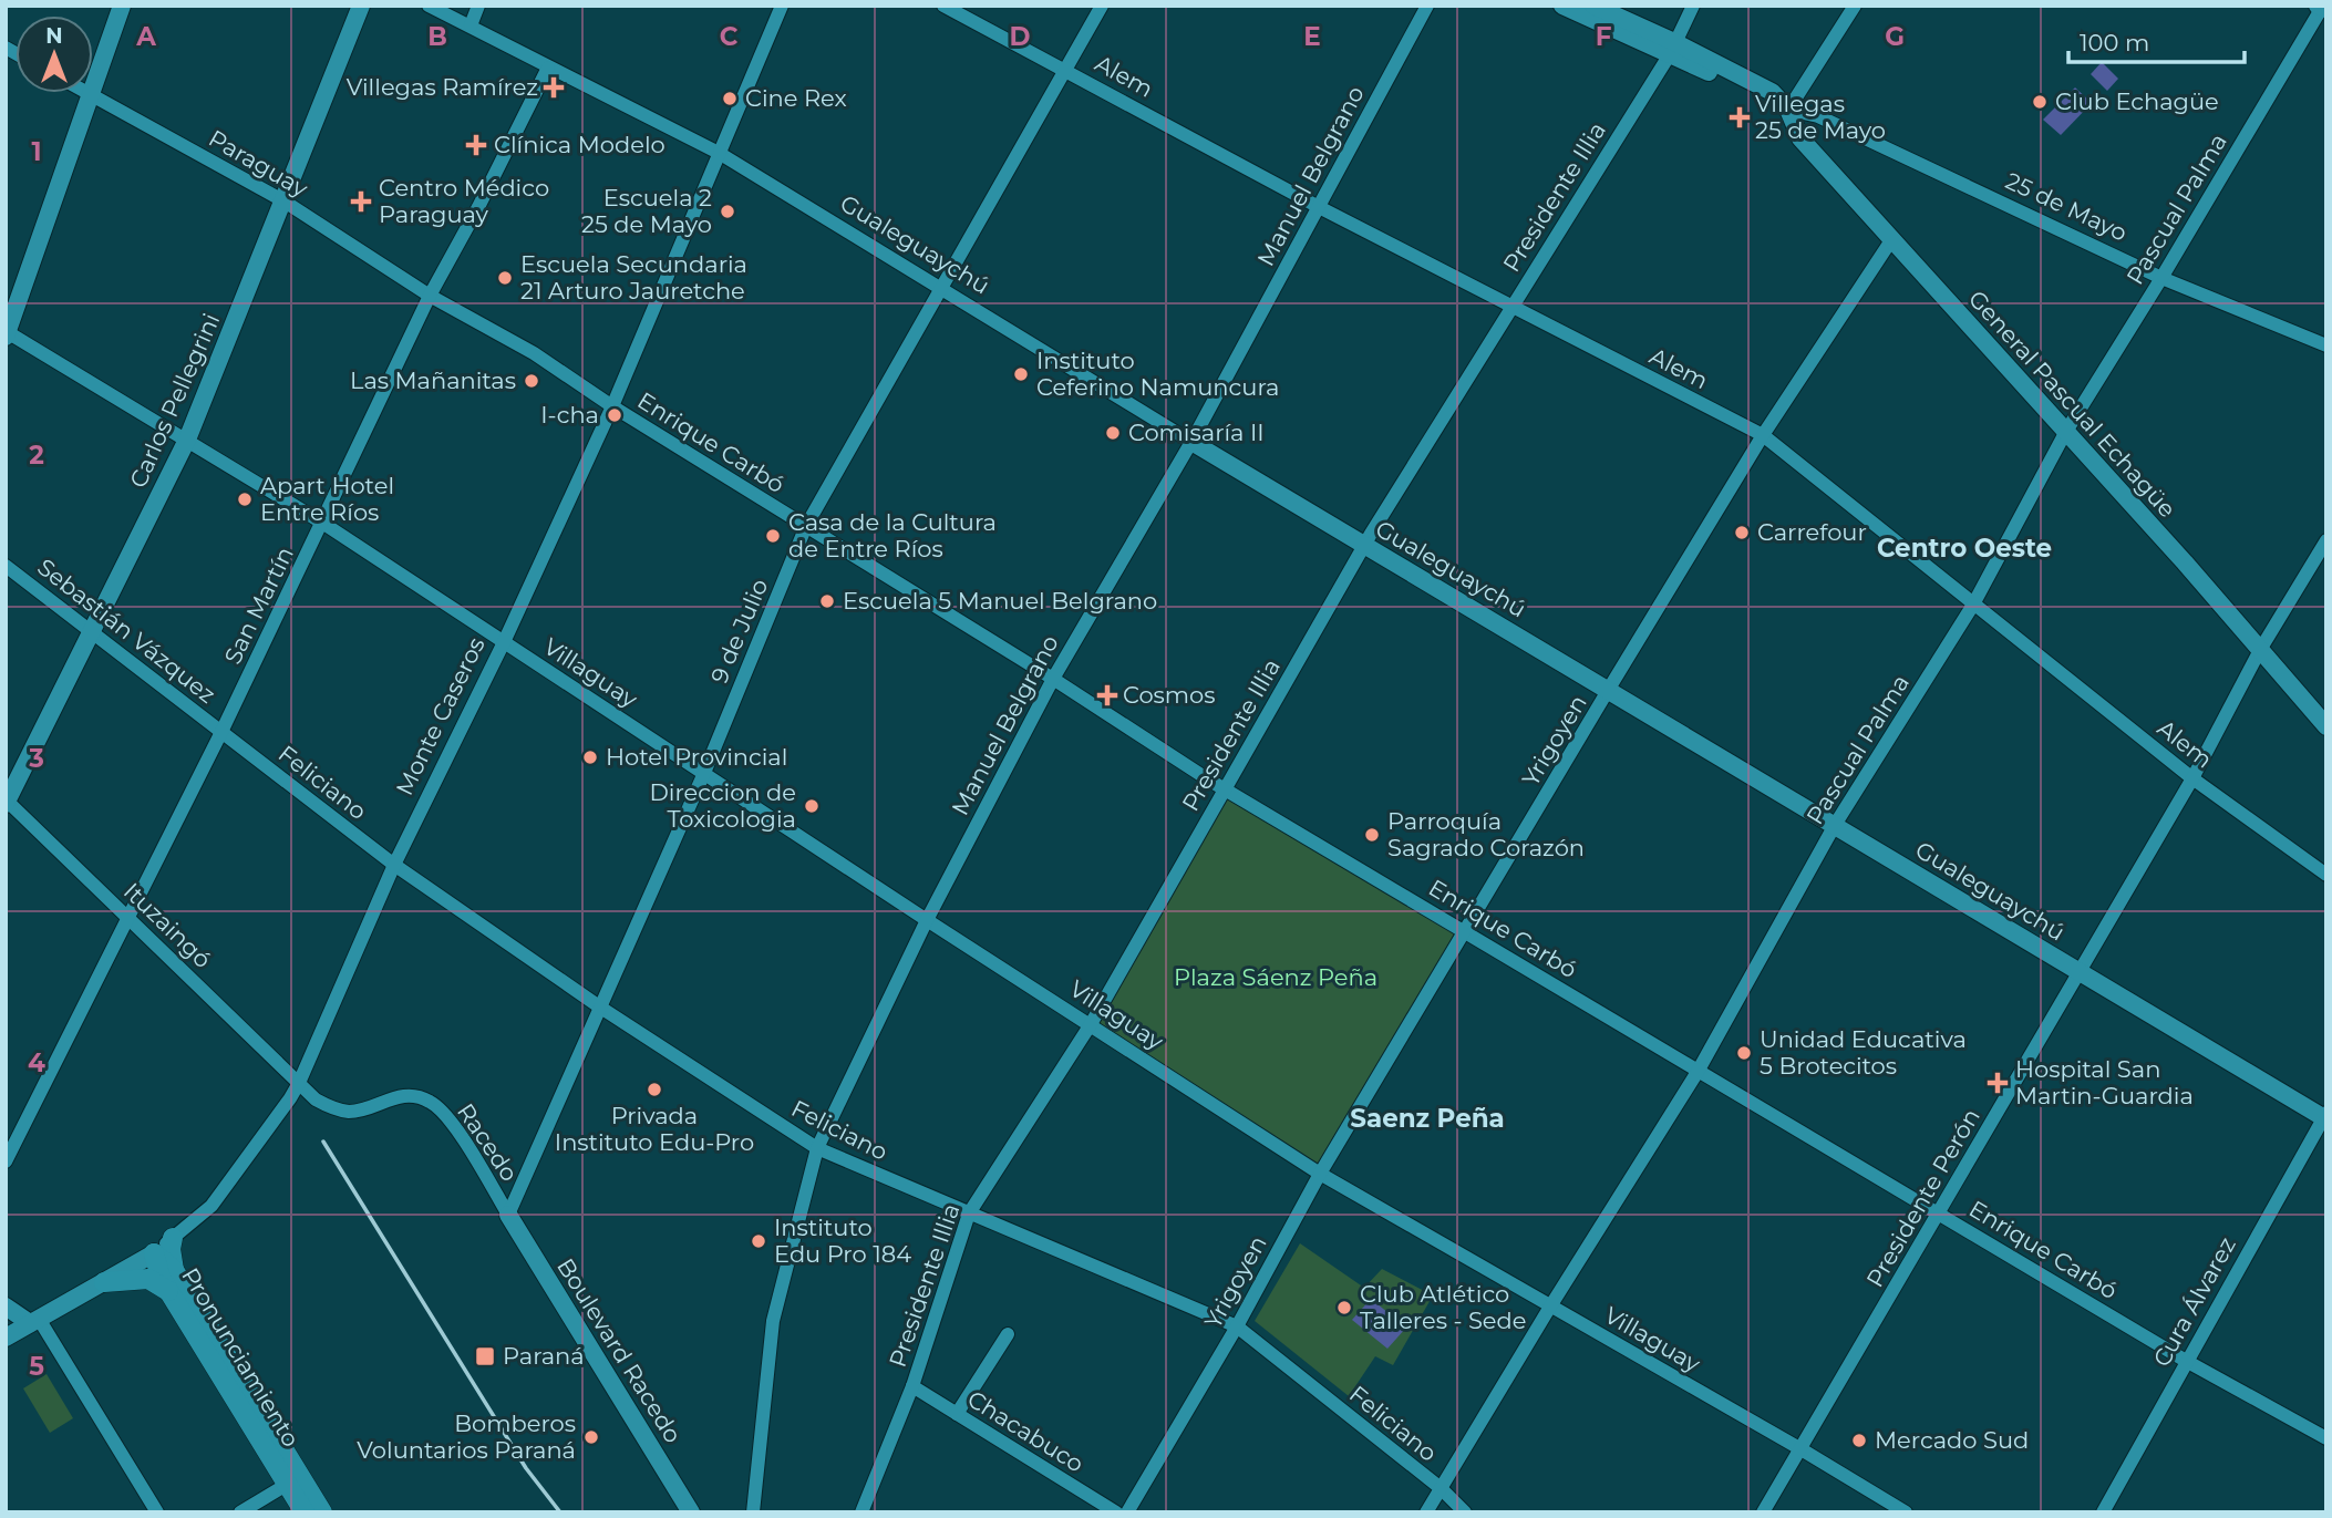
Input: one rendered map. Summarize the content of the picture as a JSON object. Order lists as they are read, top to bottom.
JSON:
{
  "streets": {
    "main road": ["Pronunciamiento"],
    "street": [
      "Alem",
      "Paraguay",
      "Manuel Belgrano",
      "Presidente Illia",
      "25 de Mayo",
      "Pascual Palma",
      "Gualeguaychú",
      "Carlos Pellegrini",
      "General Pascual Echagüe",
      "Enrique Carbó",
      "San Martín",
      "Sebastián Vázquez",
      "9 de Julio",
      "Villaguay",
      "Monte Caseros",
      "Yrigoyen",
      "Feliciano",
      "Ituzaingó",
      "Racedo",
      "Presidente Perón",
      "Cura Álvarez",
      "Boulevard Racedo",
      "Chacabuco"
    ]
  },
  "crossings": [
    ["Alem", "Manuel Belgrano"],
    ["Alem", "Presidente Illia"],
    ["Alem", "Pascual Palma"],
    ["Alem", "9 de Julio"],
    ["Alem", "Yrigoyen"],
    ["Alem", "Presidente Perón"],
    ["Paraguay", "Carlos Pellegrini"],
    ["Paraguay", "Enrique Carbó"],
    ["Paraguay", "San Martín"],
    ["Manuel Belgrano", "Gualeguaychú"],
    ["Manuel Belgrano", "Enrique Carbó"],
    ["Manuel Belgrano", "Villaguay"],
    ["Manuel Belgrano", "Feliciano"],
    ["Presidente Illia", "25 de Mayo"],
    ["Presidente Illia", "Gualeguaychú"],
    ["Presidente Illia", "Enrique Carbó"],
    ["Presidente Illia", "Villaguay"],
    ["Presidente Illia", "Feliciano"],
    ["Presidente Illia", "Chacabuco"],
    ["25 de Mayo", "Pascual Palma"],
    ["25 de Mayo", "General Pascual Echagüe"],
    ["Pascual Palma", "Gualeguaychú"],
    ["Pascual Palma", "General Pascual Echagüe"],
    ["Pascual Palma", "Enrique Carbó"],
    ["Pascual Palma", "Villaguay"],
    ["Pascual Palma", "Feliciano"],
    ["Gualeguaychú", "San Martín"],
    ["Gualeguaychú", "9 de Julio"],
    ["Gualeguaychú", "Monte Caseros"],
    ["Gualeguaychú", "Yrigoyen"],
    ["Gualeguaychú", "Presidente Perón"],
    ["Gualeguaychú", "Cura Álvarez"],
    ["Carlos Pellegrini", "Sebastián Vázquez"],
    ["Carlos Pellegrini", "Villaguay"],
    ["Carlos Pellegrini", "Ituzaingó"],
    ["General Pascual Echagüe", "Yrigoyen"],
    ["General Pascual Echagüe", "Presidente Perón"],
    ["Enrique Carbó", "San Martín"],
    ["Enrique Carbó", "9 de Julio"],
    ["Enrique Carbó", "Monte Caseros"],
    ["Enrique Carbó", "Yrigoyen"],
    ["Enrique Carbó", "Presidente Perón"],
    ["Enrique Carbó", "Cura Álvarez"],
    ["San Martín", "Sebastián Vázquez"],
    ["San Martín", "Villaguay"],
    ["San Martín", "Feliciano"],
    ["San Martín", "Ituzaingó"],
    ["Sebastián Vázquez", "Feliciano"],
    ["9 de Julio", "Villaguay"],
    ["9 de Julio", "Feliciano"],
    ["9 de Julio", "Racedo"],
    ["9 de Julio", "Boulevard Racedo"],
    ["Villaguay", "Monte Caseros"],
    ["Villaguay", "Yrigoyen"],
    ["Villaguay", "Presidente Perón"],
    ["Monte Caseros", "Feliciano"],
    ["Monte Caseros", "Ituzaingó"],
    ["Monte Caseros", "Racedo"],
    ["Monte Caseros", "Pronunciamiento"],
    ["Yrigoyen", "Feliciano"],
    ["Ituzaingó", "Racedo"],
    ["Racedo", "Boulevard Racedo"]
  ],
  "districts": ["Centro Oeste", "Saenz Peña"],
  "parks": ["Plaza Sáenz Peña"],
  "places": {
    "health": [
      "Villegas Ramírez",
      "Villegas 25 de Mayo",
      "Clínica Modelo",
      "Centro Médico Paraguay",
      "Cosmos",
      "Hospital San Martin-Guardia"
    ],
    "other": [
      "Cine Rex",
      "Club Echagüe",
      "Escuela 2 25 de Mayo",
      "Escuela Secundaria 21 Arturo Jauretche",
      "Instituto Ceferino Namuncura",
      "Las Mañanitas",
      "I-cha",
      "Comisaría II",
      "Apart Hotel Entre Ríos",
      "Carrefour",
      "Casa de la Cultura de Entre Ríos",
      "Escuela 5 Manuel Belgrano",
      "Hotel Provincial",
      "Direccion de Toxicologia",
      "Parroquía Sagrado Corazón",
      "Unidad Educativa 5 Brotecitos",
      "Privada Instituto Edu-Pro",
      "Instituto Edu Pro 184",
      "Club Atlético Talleres - Sede",
      "Bomberos Voluntarios Paraná",
      "Mercado Sud"
    ],
    "transit": ["Paraná"]
  },
  "scale_bar": "100 m",
  "north": "top",
  "grid": {
    "columns": [
      "A",
      "B",
      "C",
      "D",
      "E",
      "F",
      "G"
    ],
    "rows": [
      "1",
      "2",
      "3",
      "4",
      "5"
    ]
  }
}
